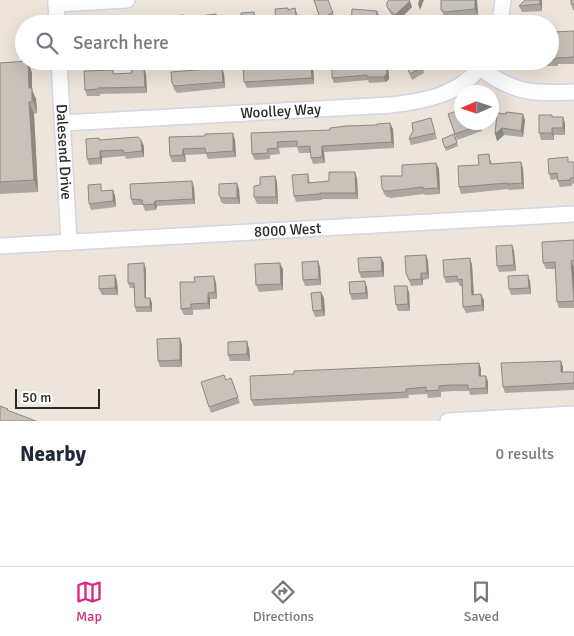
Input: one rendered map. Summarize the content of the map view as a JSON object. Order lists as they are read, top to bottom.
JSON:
{
  "streets": {
    "street": ["Woolley Way", "Dalesend Drive", "8000 West"]
  },
  "crossings": [
    ["Woolley Way", "Dalesend Drive"],
    ["Dalesend Drive", "8000 West"]
  ],
  "scale_bar": "50 m",
  "north": "left",
  "page": {
    "search": "Search here",
    "scale": "50 m",
    "heading": ["Nearby", "0 results"],
    "nav": ["Map", "Directions", "Saved"]
  }
}
